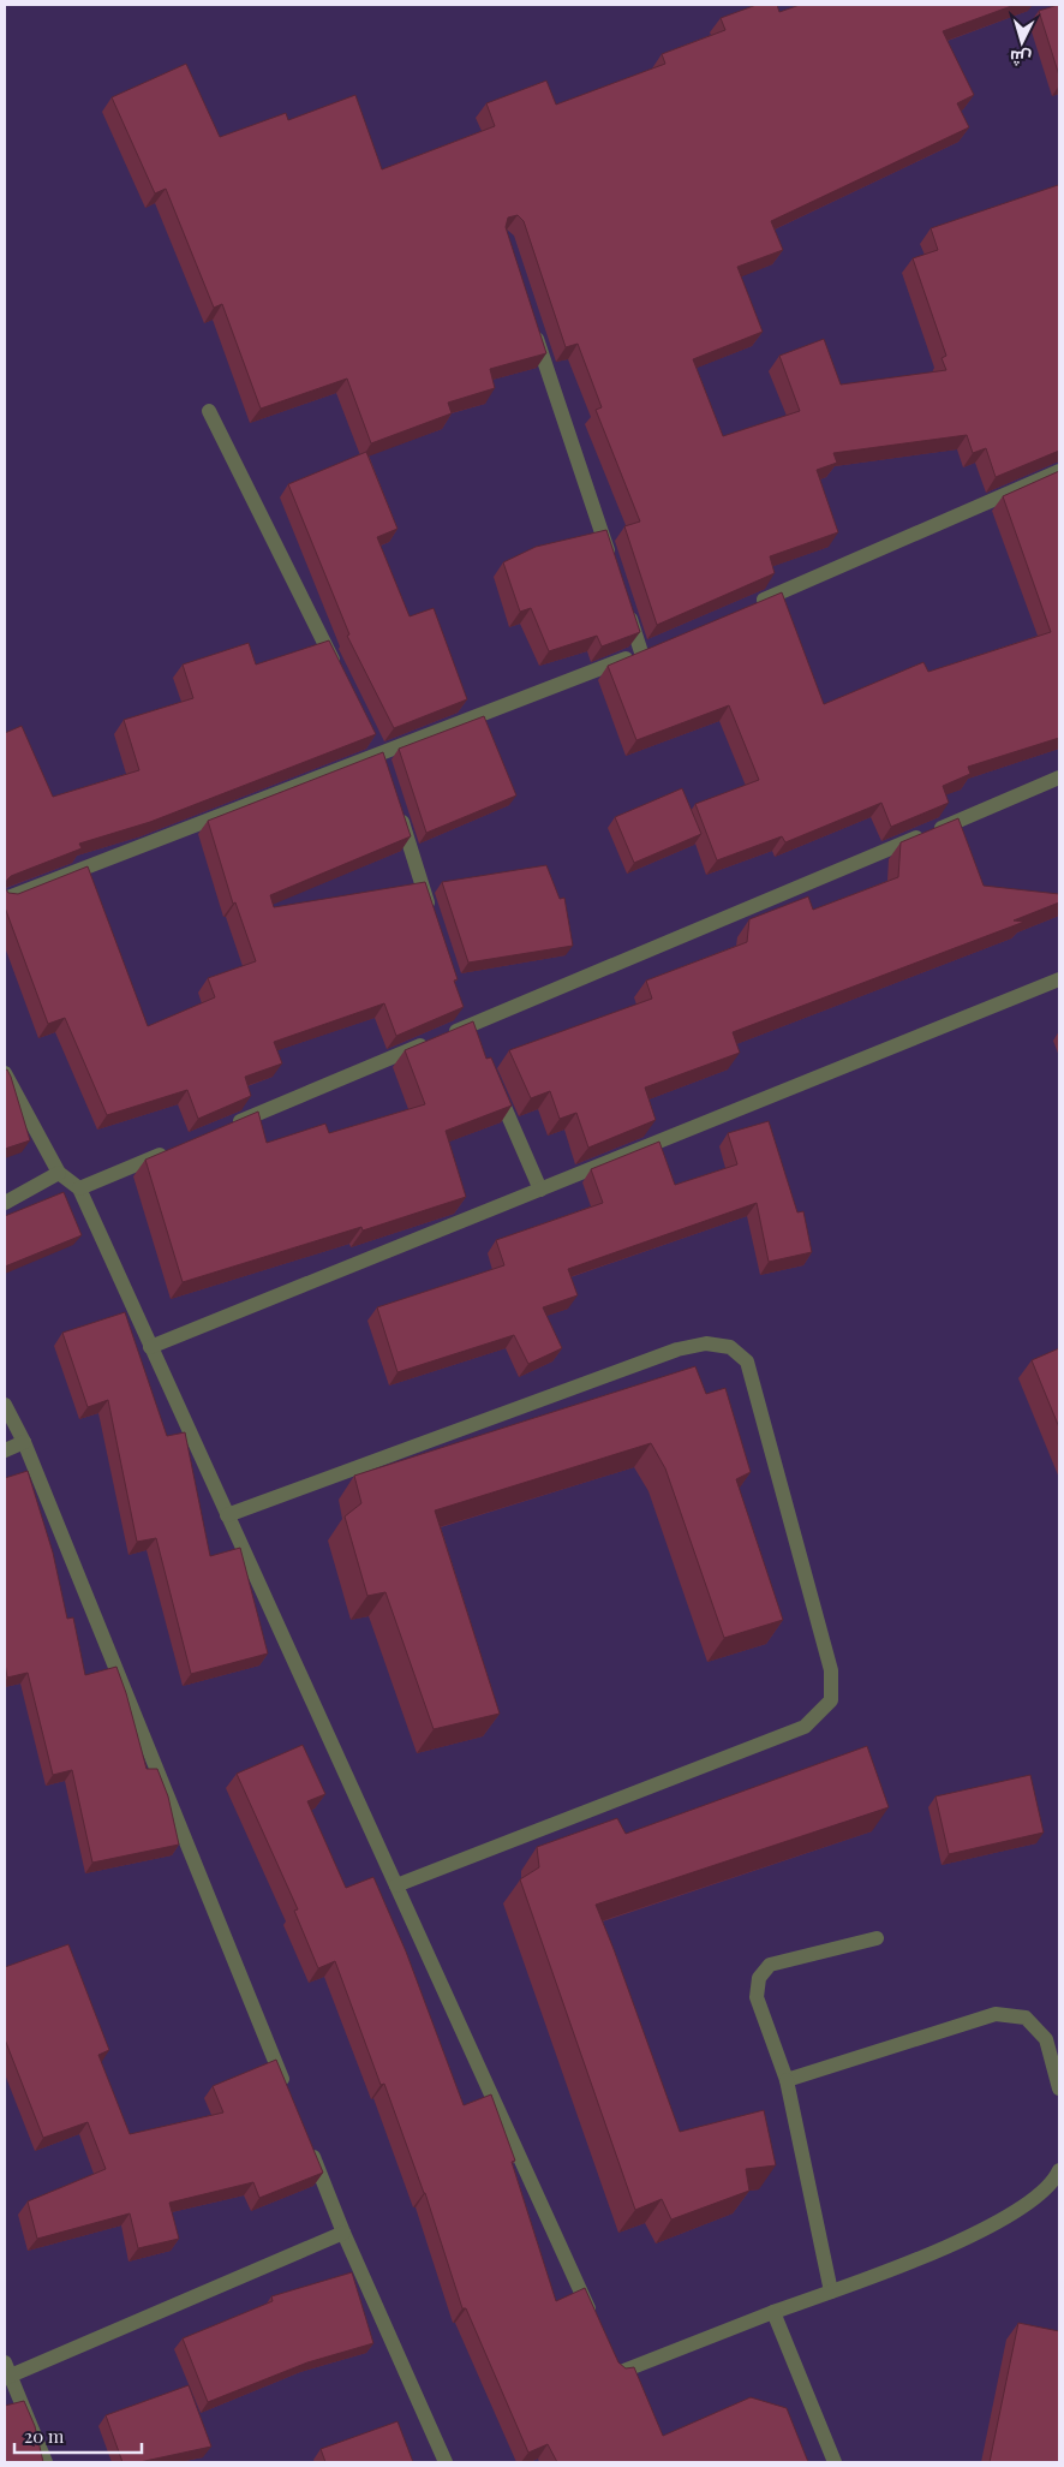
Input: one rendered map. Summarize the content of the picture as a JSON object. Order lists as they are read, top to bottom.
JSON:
{
  "scale_bar": "20 m",
  "north": "bottom"
}
